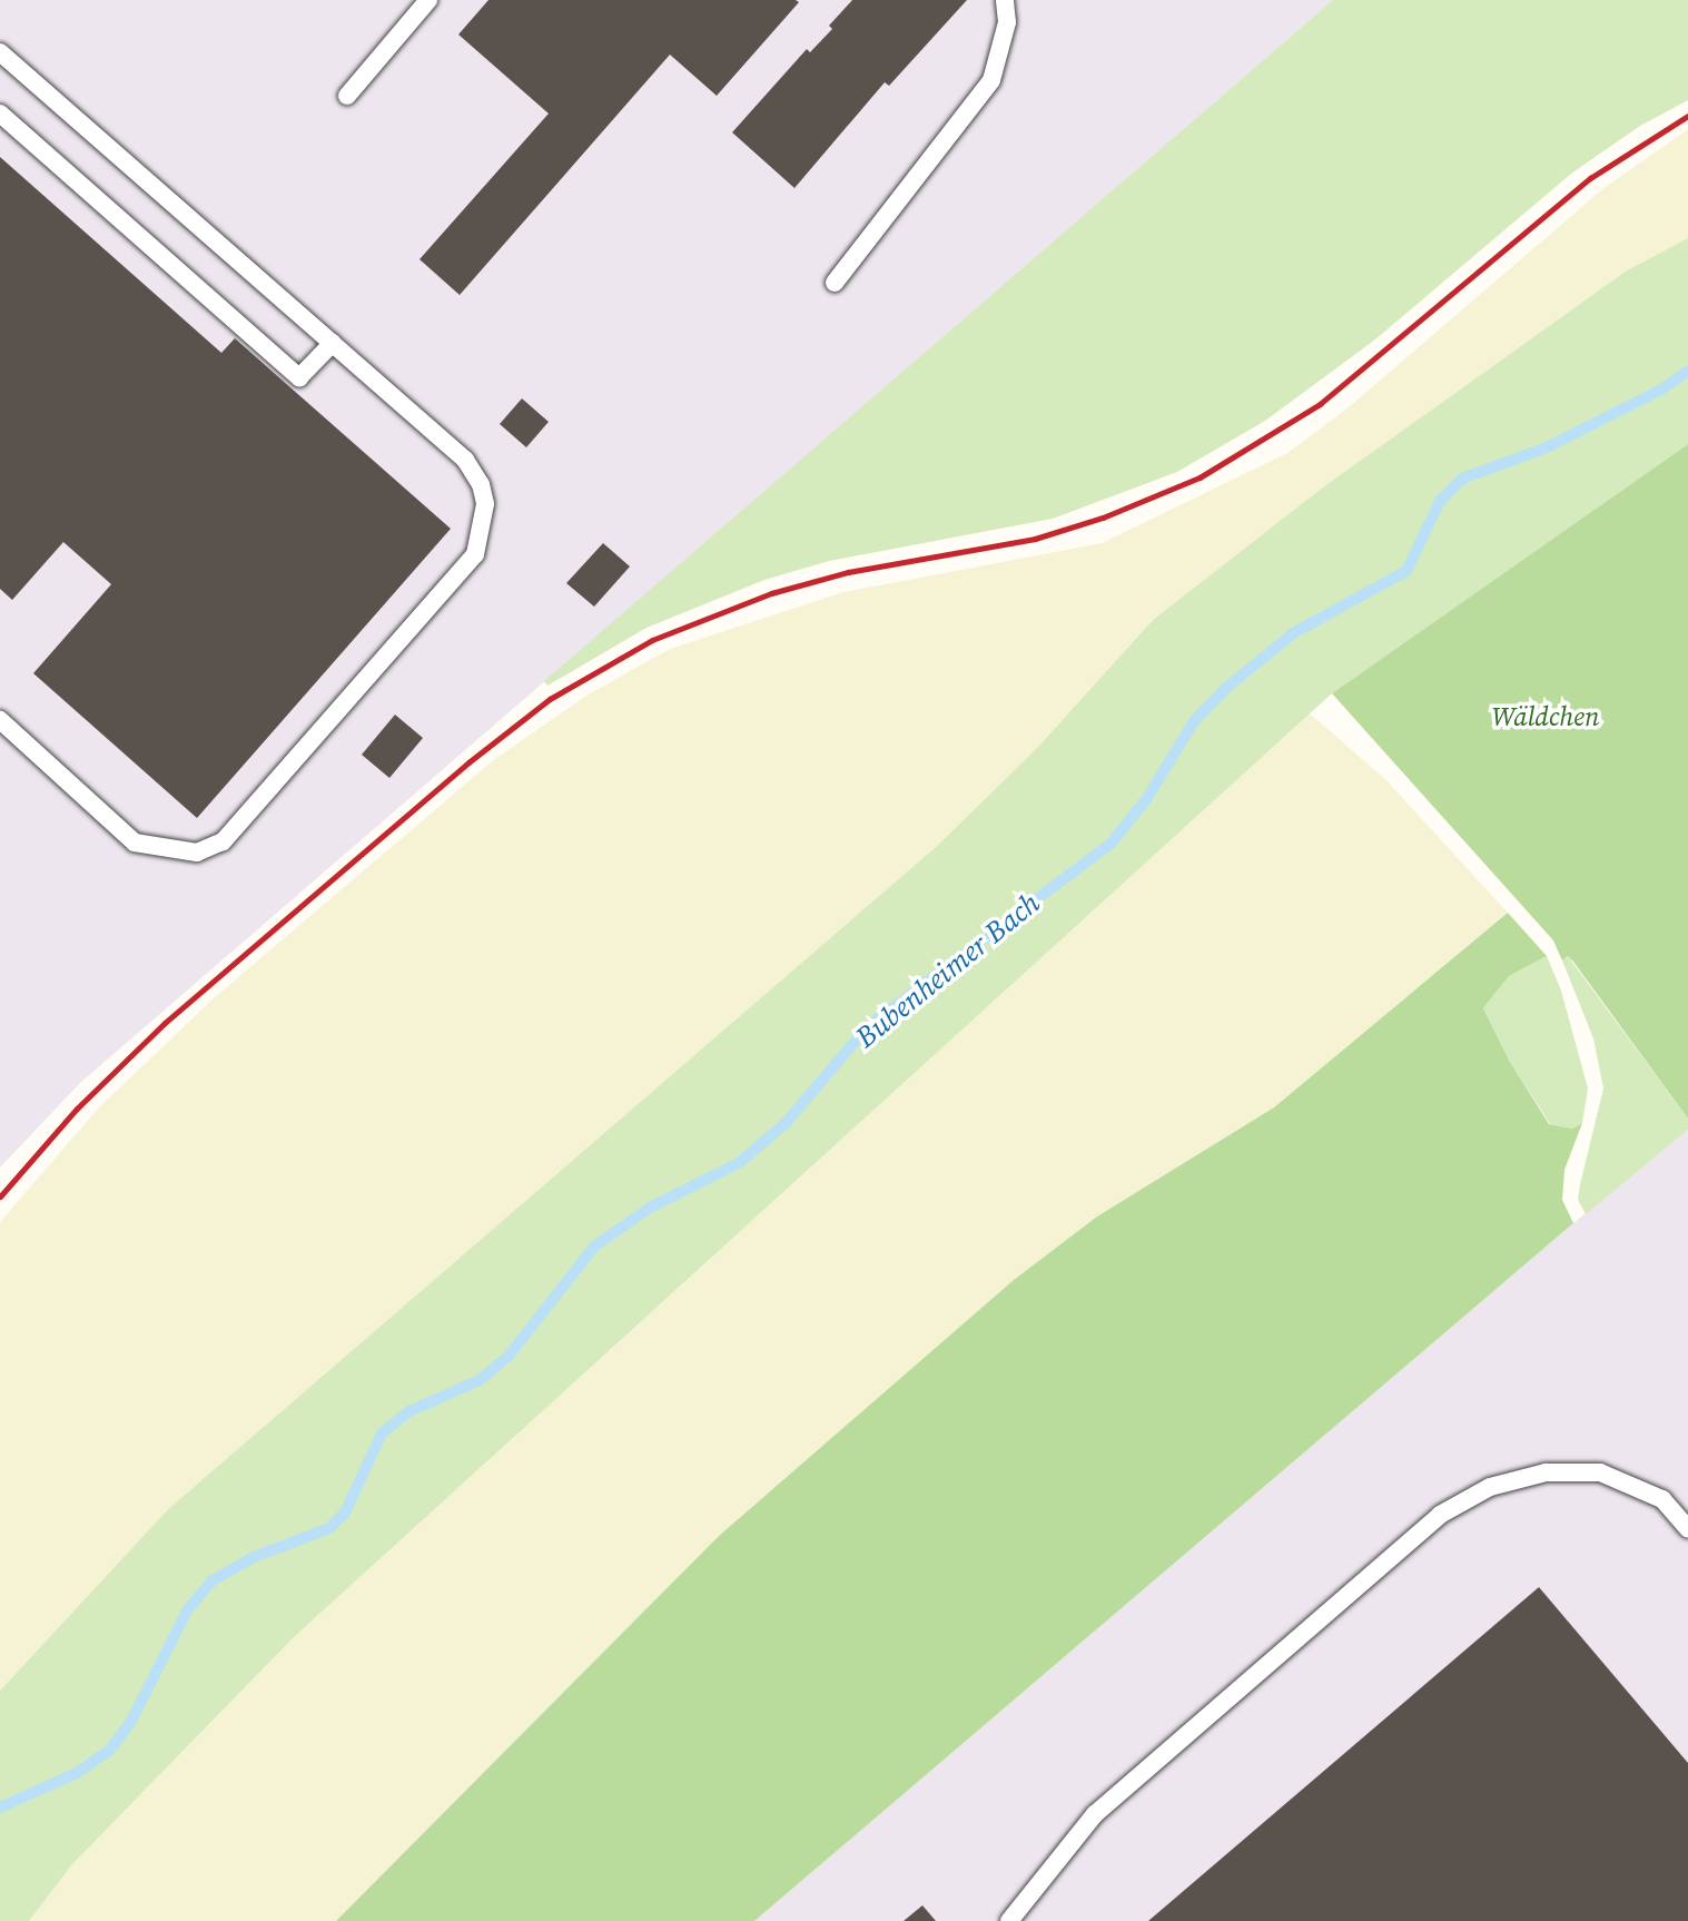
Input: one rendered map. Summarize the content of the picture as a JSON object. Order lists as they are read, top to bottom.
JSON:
{
  "water": ["Bubenheimer Bach"],
  "parks": ["Wäldchen"]
}
